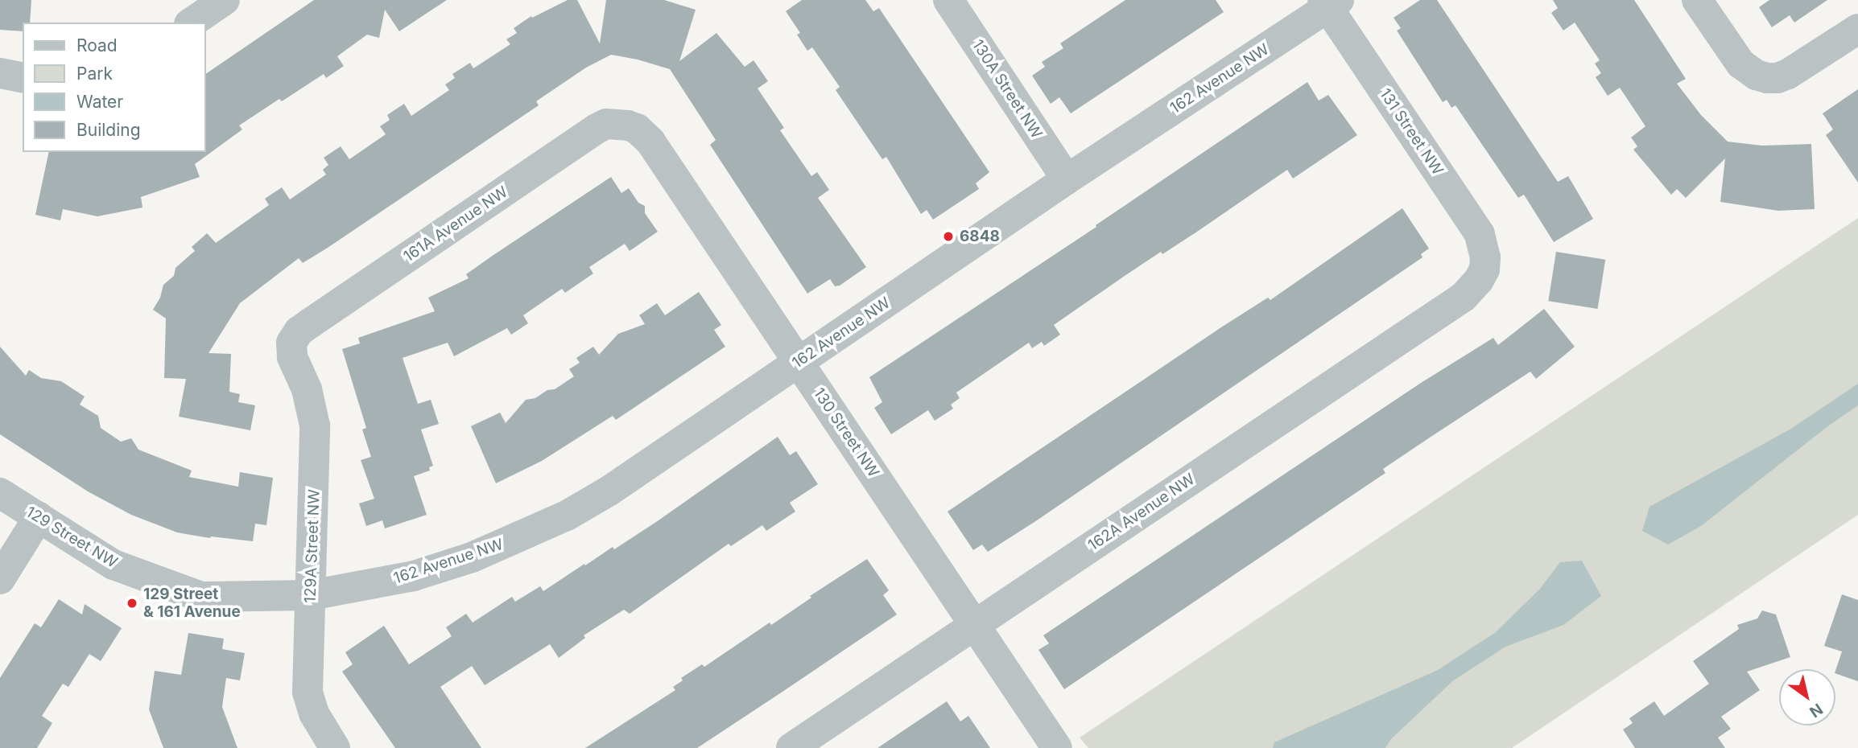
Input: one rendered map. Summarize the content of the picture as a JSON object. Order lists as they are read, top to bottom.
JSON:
{
  "streets": {
    "street": [
      "162 Avenue NW",
      "130A Street NW",
      "131 Street NW",
      "161A Avenue NW",
      "130 Street NW",
      "162A Avenue NW",
      "129 Street NW",
      "129A Street NW"
    ]
  },
  "crossings": [
    ["162 Avenue NW", "130A Street NW"],
    ["162 Avenue NW", "131 Street NW"],
    ["162 Avenue NW", "130 Street NW"],
    ["162 Avenue NW", "129 Street NW"],
    ["162 Avenue NW", "129A Street NW"],
    ["131 Street NW", "162A Avenue NW"],
    ["161A Avenue NW", "130 Street NW"],
    ["161A Avenue NW", "129A Street NW"],
    ["130 Street NW", "162A Avenue NW"],
    ["129 Street NW", "129A Street NW"]
  ],
  "places": ["6848", "129 Street & 161 Avenue"],
  "legend": [
    "Road",
    "Park",
    "Water",
    "Building"
  ],
  "north": "bottom right"
}
